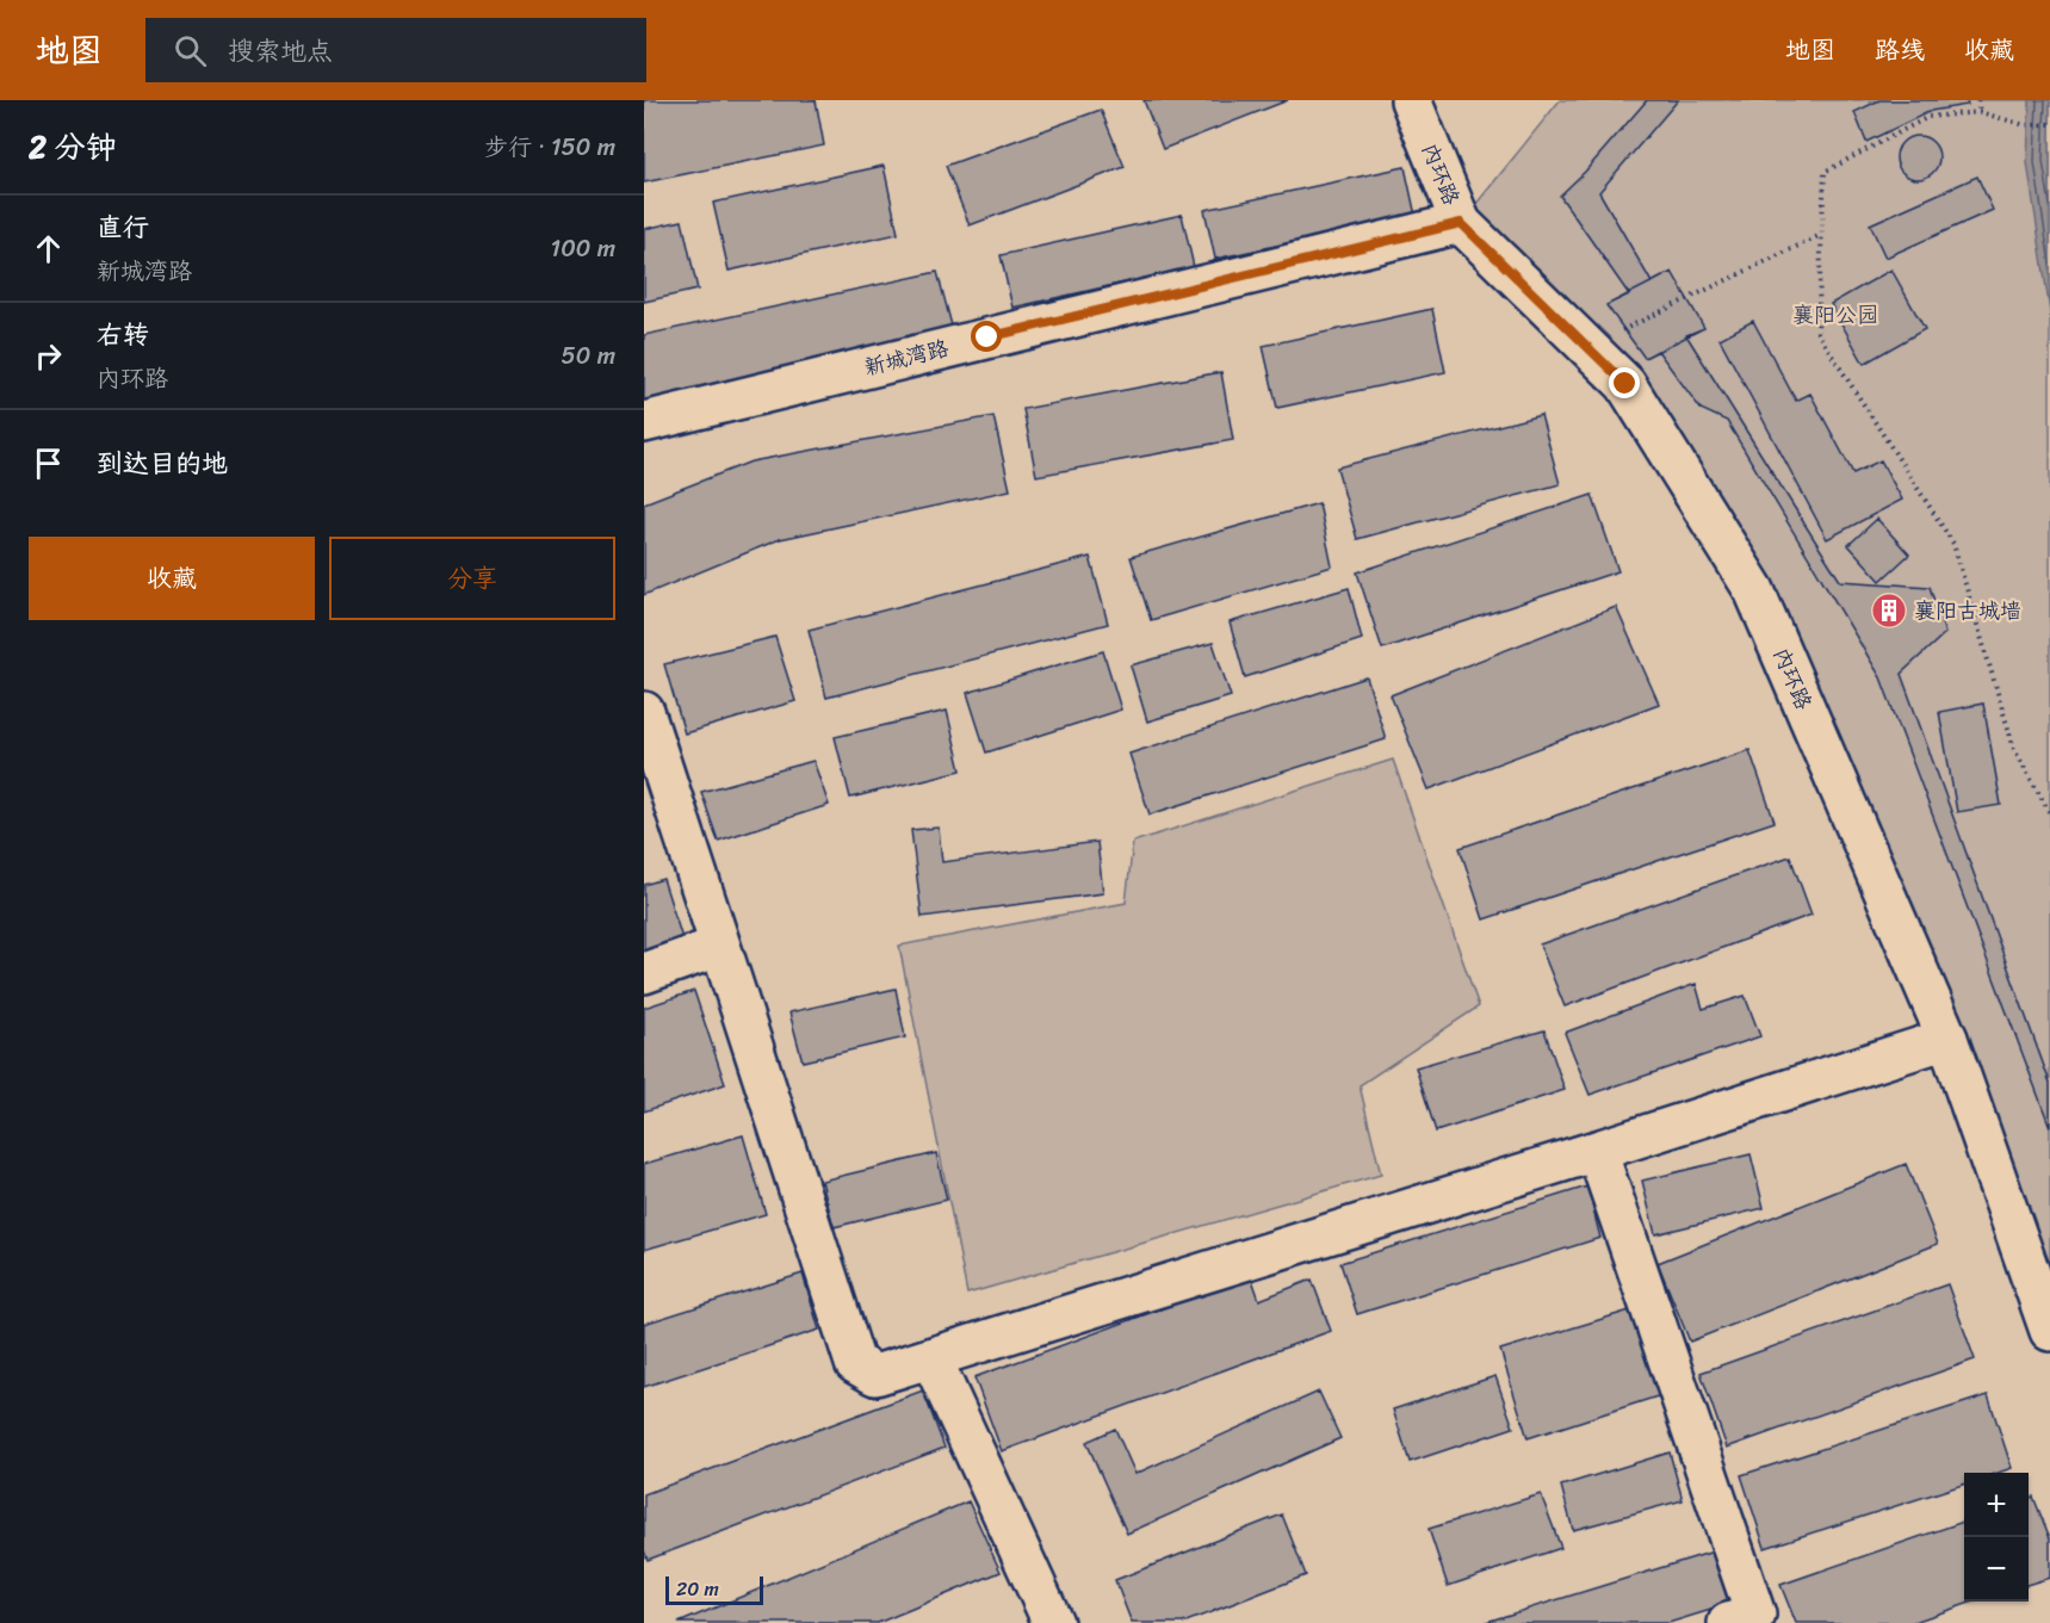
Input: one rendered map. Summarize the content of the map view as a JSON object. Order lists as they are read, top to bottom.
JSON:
{
  "streets": {
    "street": ["内环路", "新城湾路"]
  },
  "crossings": [
    ["内环路", "新城湾路"]
  ],
  "parks": ["襄阳公园"],
  "places": {
    "building": ["襄阳古城墙"]
  },
  "scale_bar": "20 m",
  "page": {
    "header": "地图",
    "search": "搜索地点",
    "nav": ["地图", "路线", "收藏"],
    "heading": ["2 分钟", "步行 · 150 m"],
    "list": [
      ["直行", "新城湾路", "100 m"],
      ["右转", "内环路", "50 m"],
      "到达目的地"
    ],
    "buttons": ["收藏", "分享"],
    "map_buttons": ["+", "−"],
    "scale": "20 m"
  }
}
